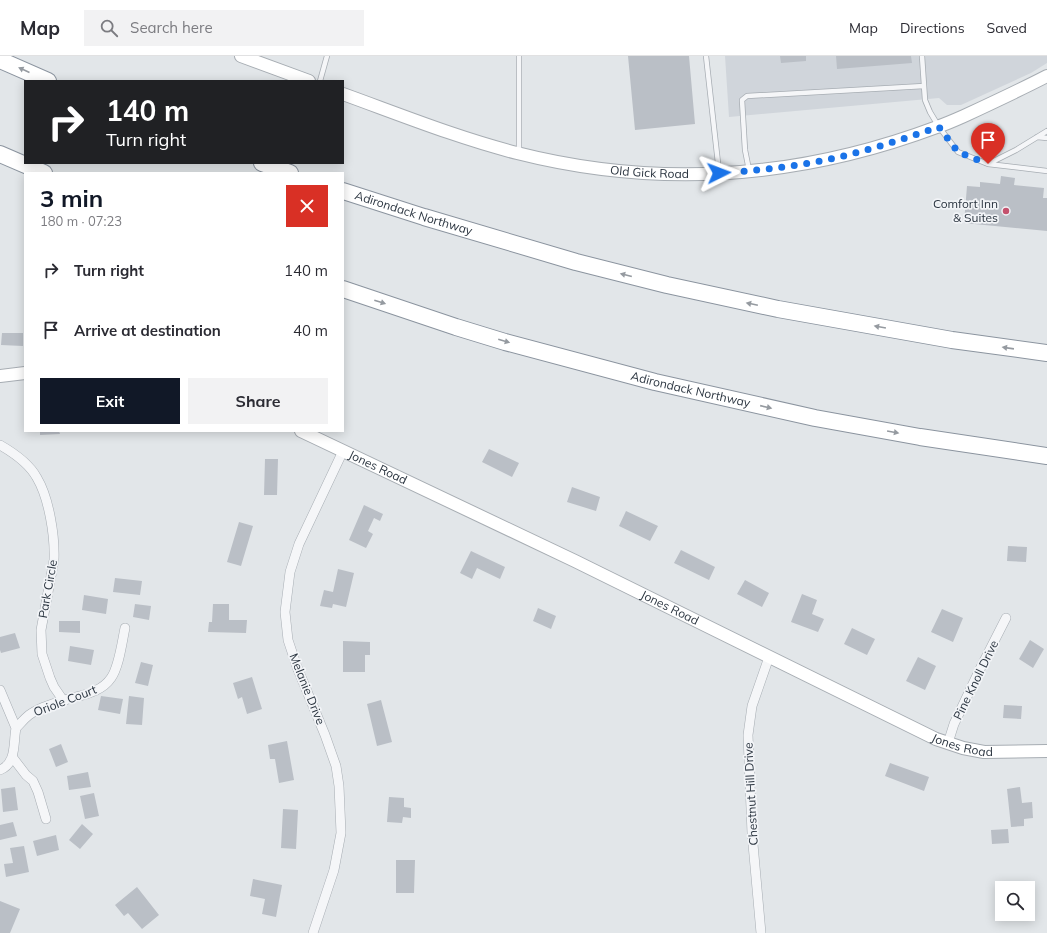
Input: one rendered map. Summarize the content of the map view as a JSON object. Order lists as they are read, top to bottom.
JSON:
{
  "streets": {
    "highway": ["Adirondack Northway"],
    "street": [
      "Old Gick Road",
      "Jones Road",
      "Park Circle",
      "Pine Knoll Drive",
      "Melanie Drive",
      "Oriole Court",
      "Chestnut Hill Drive"
    ]
  },
  "crossings": [
    ["Jones Road", "Pine Knoll Drive"],
    ["Jones Road", "Melanie Drive"],
    ["Jones Road", "Chestnut Hill Drive"],
    ["Park Circle", "Oriole Court"]
  ],
  "places": ["Comfort Inn & Suites"],
  "page": {
    "header": "Map",
    "search": "Search here",
    "nav": ["Map", "Directions", "Saved"],
    "turn": ["140 m", "Turn right"],
    "heading": ["3 min", "180 m · 07:23"],
    "list": [
      {
        "name": "Turn right",
        "value": "140 m"
      },
      {
        "name": "Arrive at destination",
        "value": "40 m"
      }
    ],
    "buttons": ["Exit", "Share"]
  }
}
